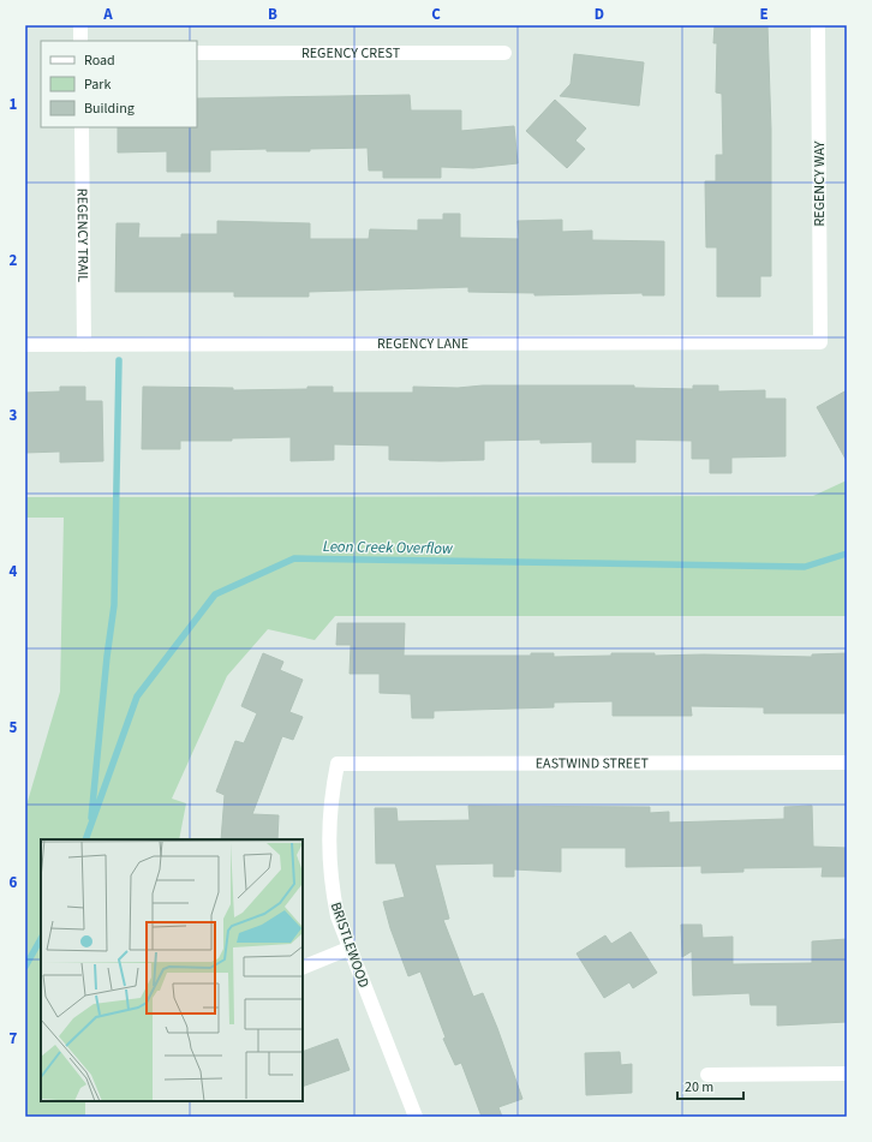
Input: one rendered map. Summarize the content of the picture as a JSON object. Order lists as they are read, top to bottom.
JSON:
{
  "streets": {
    "street": [
      "REGENCY CREST",
      "REGENCY WAY",
      "REGENCY TRAIL",
      "REGENCY LANE",
      "EASTWIND STREET",
      "BRISTLEWOOD"
    ]
  },
  "crossings": [
    ["REGENCY WAY", "REGENCY LANE"],
    ["REGENCY TRAIL", "REGENCY LANE"],
    ["EASTWIND STREET", "BRISTLEWOOD"]
  ],
  "water": ["Leon Creek Overflow"],
  "legend": ["Road", "Park", "Building"],
  "scale_bar": "20 m",
  "grid": {
    "columns": [
      "A",
      "B",
      "C",
      "D",
      "E"
    ],
    "rows": [
      "1",
      "2",
      "3",
      "4",
      "5",
      "6",
      "7"
    ]
  }
}
